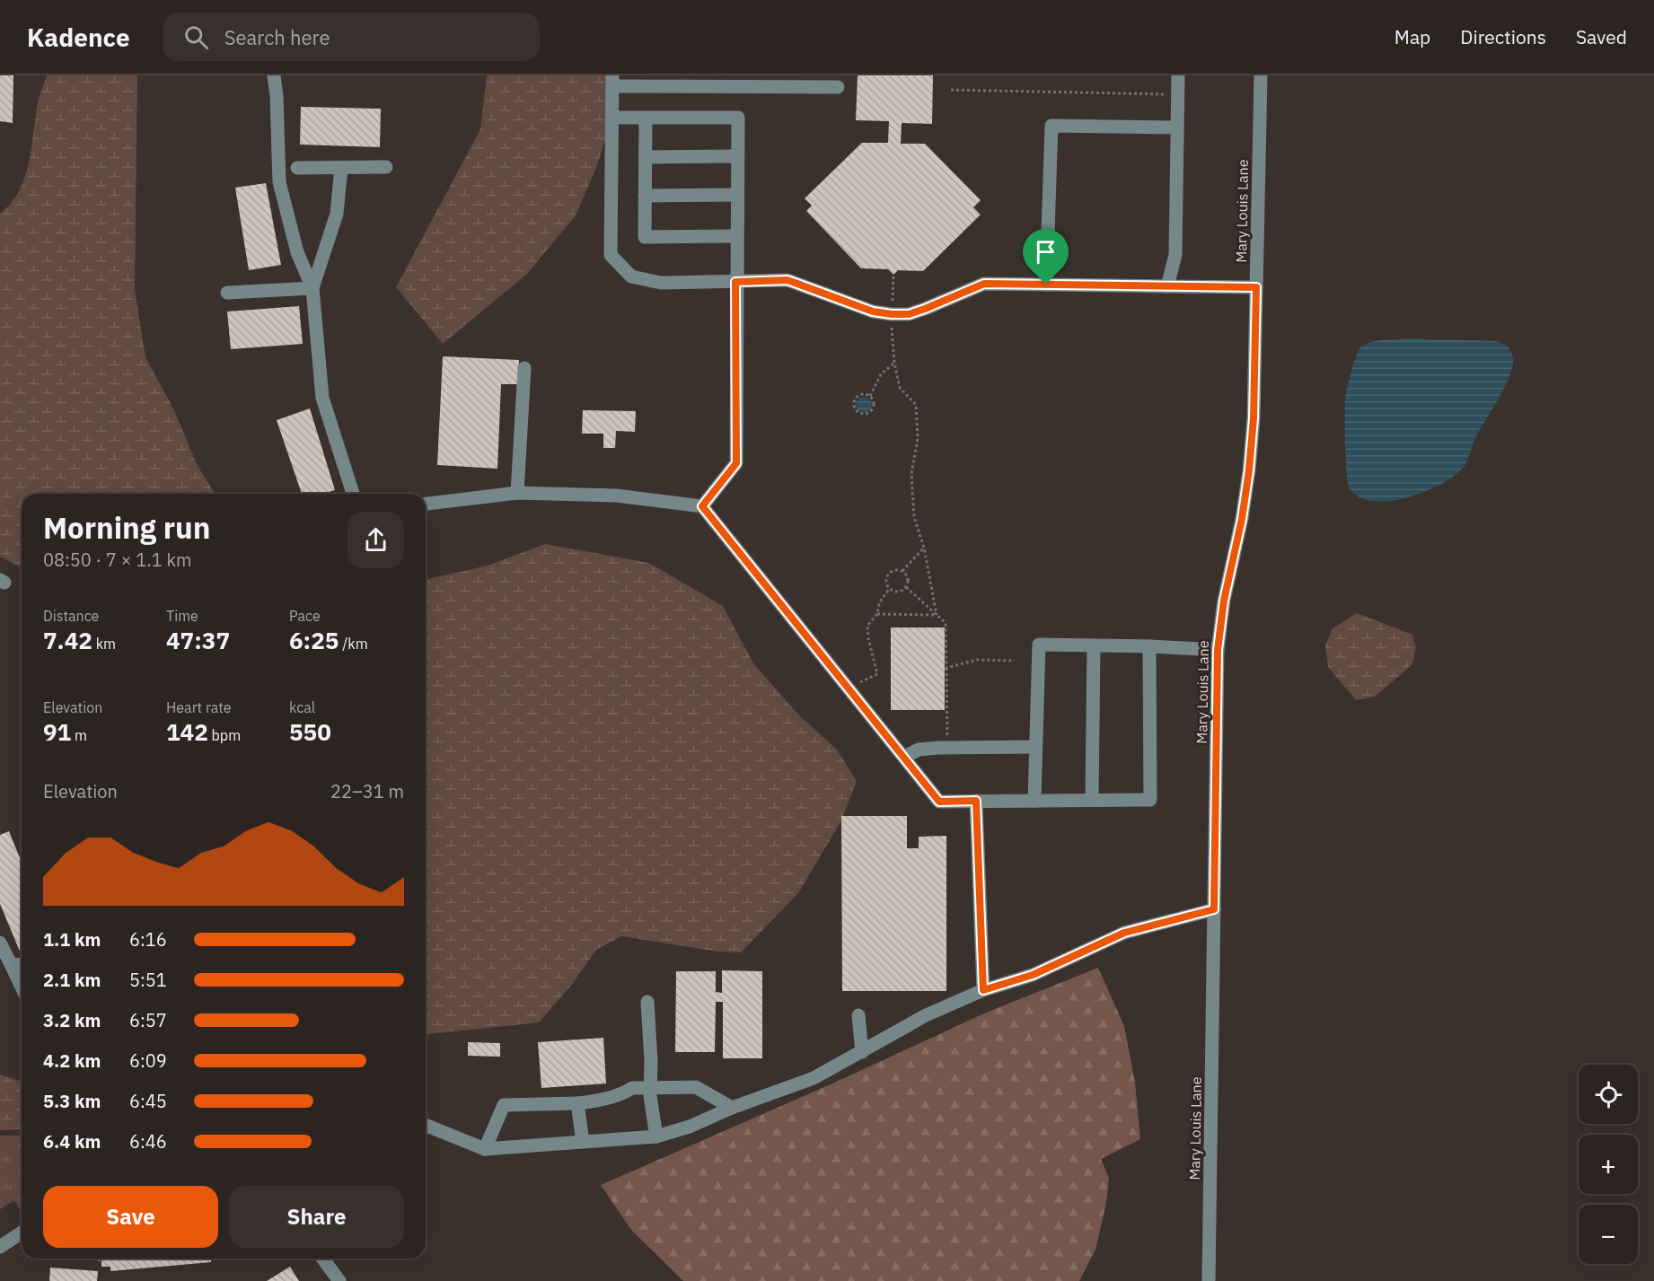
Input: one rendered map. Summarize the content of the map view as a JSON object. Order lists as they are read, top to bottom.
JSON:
{
  "streets": {
    "street": ["Mary Louis Lane"]
  },
  "page": {
    "header": "Kadence",
    "search": "Search here",
    "nav": ["Map", "Directions", "Saved"],
    "heading": ["Morning run", "08:50 · 7 × 1.1 km"],
    "stats": [
      ["Distance", "7.42 km"],
      ["Time", "47:37"],
      ["Pace", "6:25 /km"],
      ["Elevation", "91 m"],
      ["Heart rate", "142 bpm"],
      ["kcal", "550"]
    ],
    "chart": ["Elevation", "22–31 m"],
    "list": [
      {
        "name": "1.1 km",
        "note": "6:16"
      },
      {
        "name": "2.1 km",
        "note": "5:51"
      },
      {
        "name": "3.2 km",
        "note": "6:57"
      },
      {
        "name": "4.2 km",
        "note": "6:09"
      },
      {
        "name": "5.3 km",
        "note": "6:45"
      },
      {
        "name": "6.4 km",
        "note": "6:46"
      }
    ],
    "map_buttons": ["+", "−"],
    "buttons": ["Save", "Share"]
  }
}
